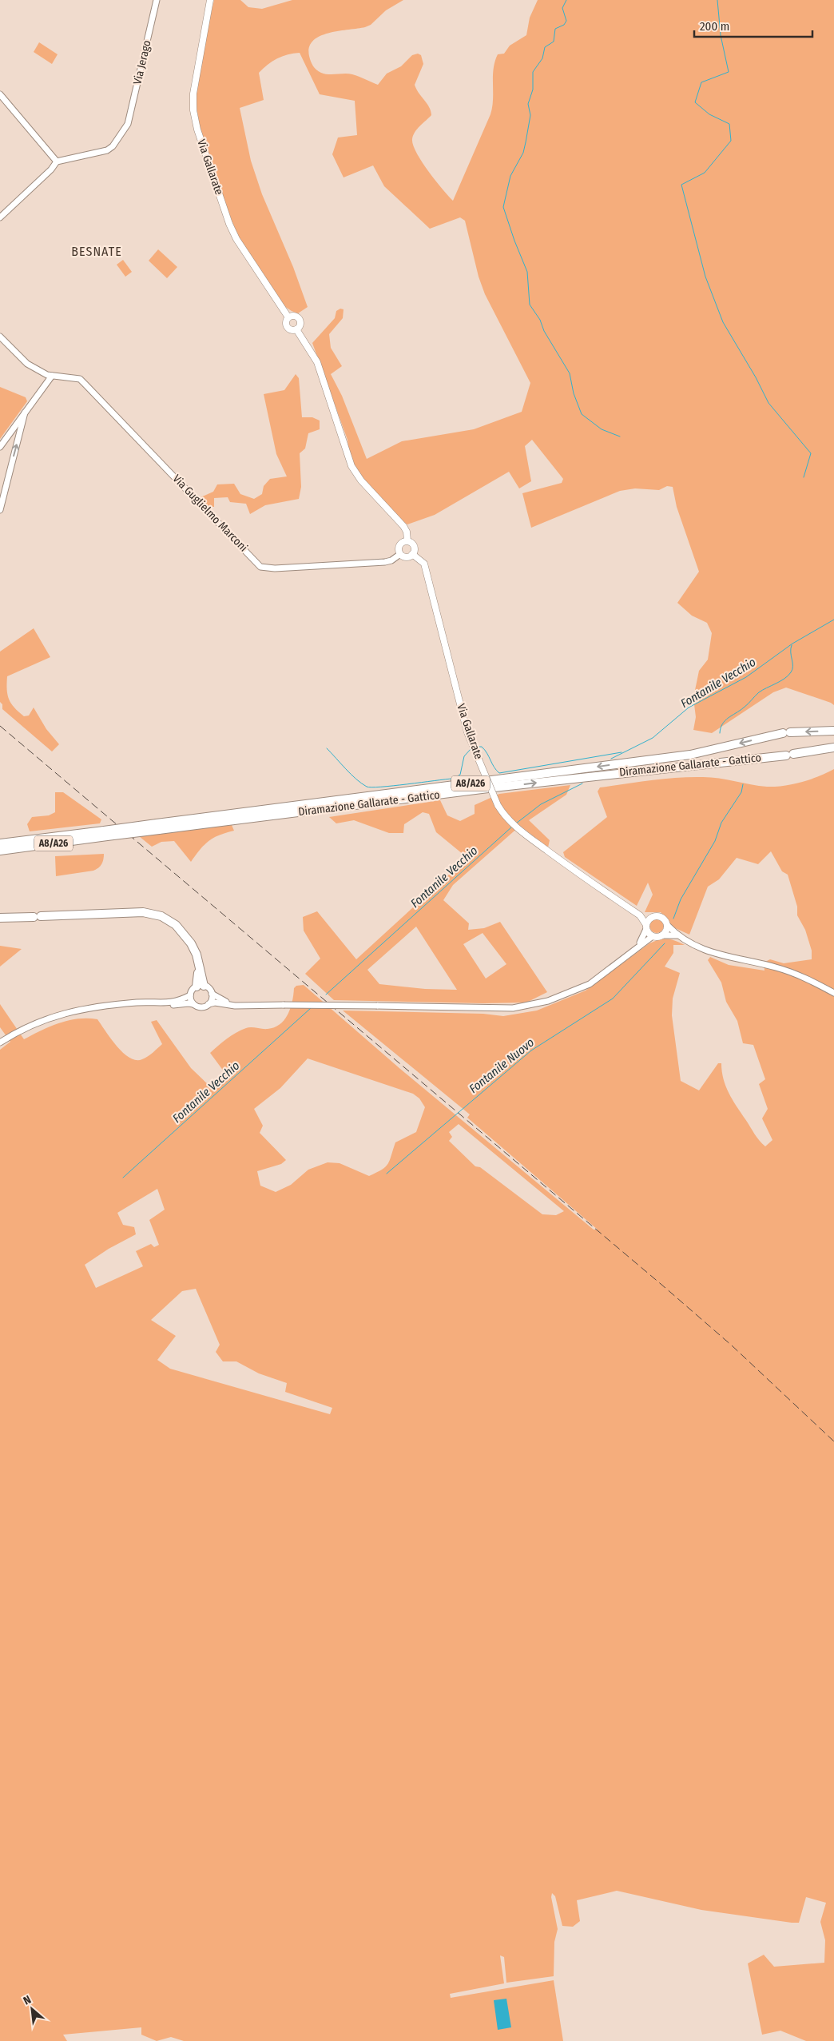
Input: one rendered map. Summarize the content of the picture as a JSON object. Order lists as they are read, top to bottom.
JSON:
{
  "streets": {
    "highway": ["Diramazione Gallarate - Gattico", "A8/A26"],
    "main road": ["Via Gallarate"],
    "street": ["Via Jerago", "Via Guglielmo Marconi"]
  },
  "crossings": [
    ["Via Gallarate", "Via Guglielmo Marconi"]
  ],
  "districts": ["BESNATE"],
  "water": ["Fontanile Vecchio", "Fontanile Nuovo"],
  "scale_bar": "200 m",
  "north": "top left"
}
